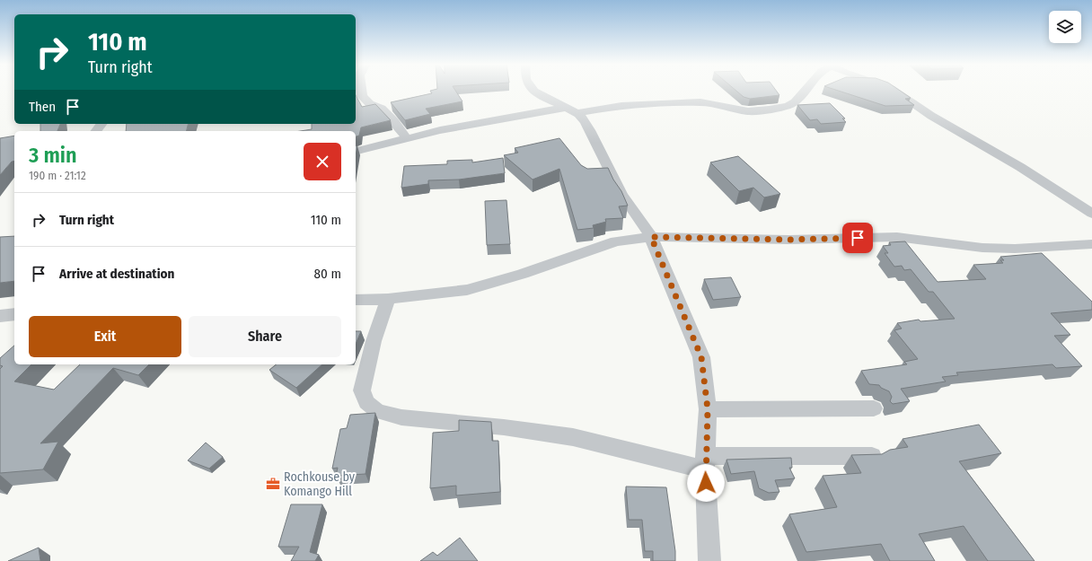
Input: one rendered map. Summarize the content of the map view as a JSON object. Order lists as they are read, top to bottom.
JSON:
{
  "places": {
    "office": ["Rochkouse by Komango Hill"]
  },
  "page": {
    "turn": ["110 m", "Turn right"],
    "then": "Then",
    "heading": ["3 min", "190 m · 21:12"],
    "list": [
      {
        "name": "Turn right",
        "value": "110 m"
      },
      {
        "name": "Arrive at destination",
        "value": "80 m"
      }
    ],
    "buttons": ["Exit", "Share"]
  }
}
